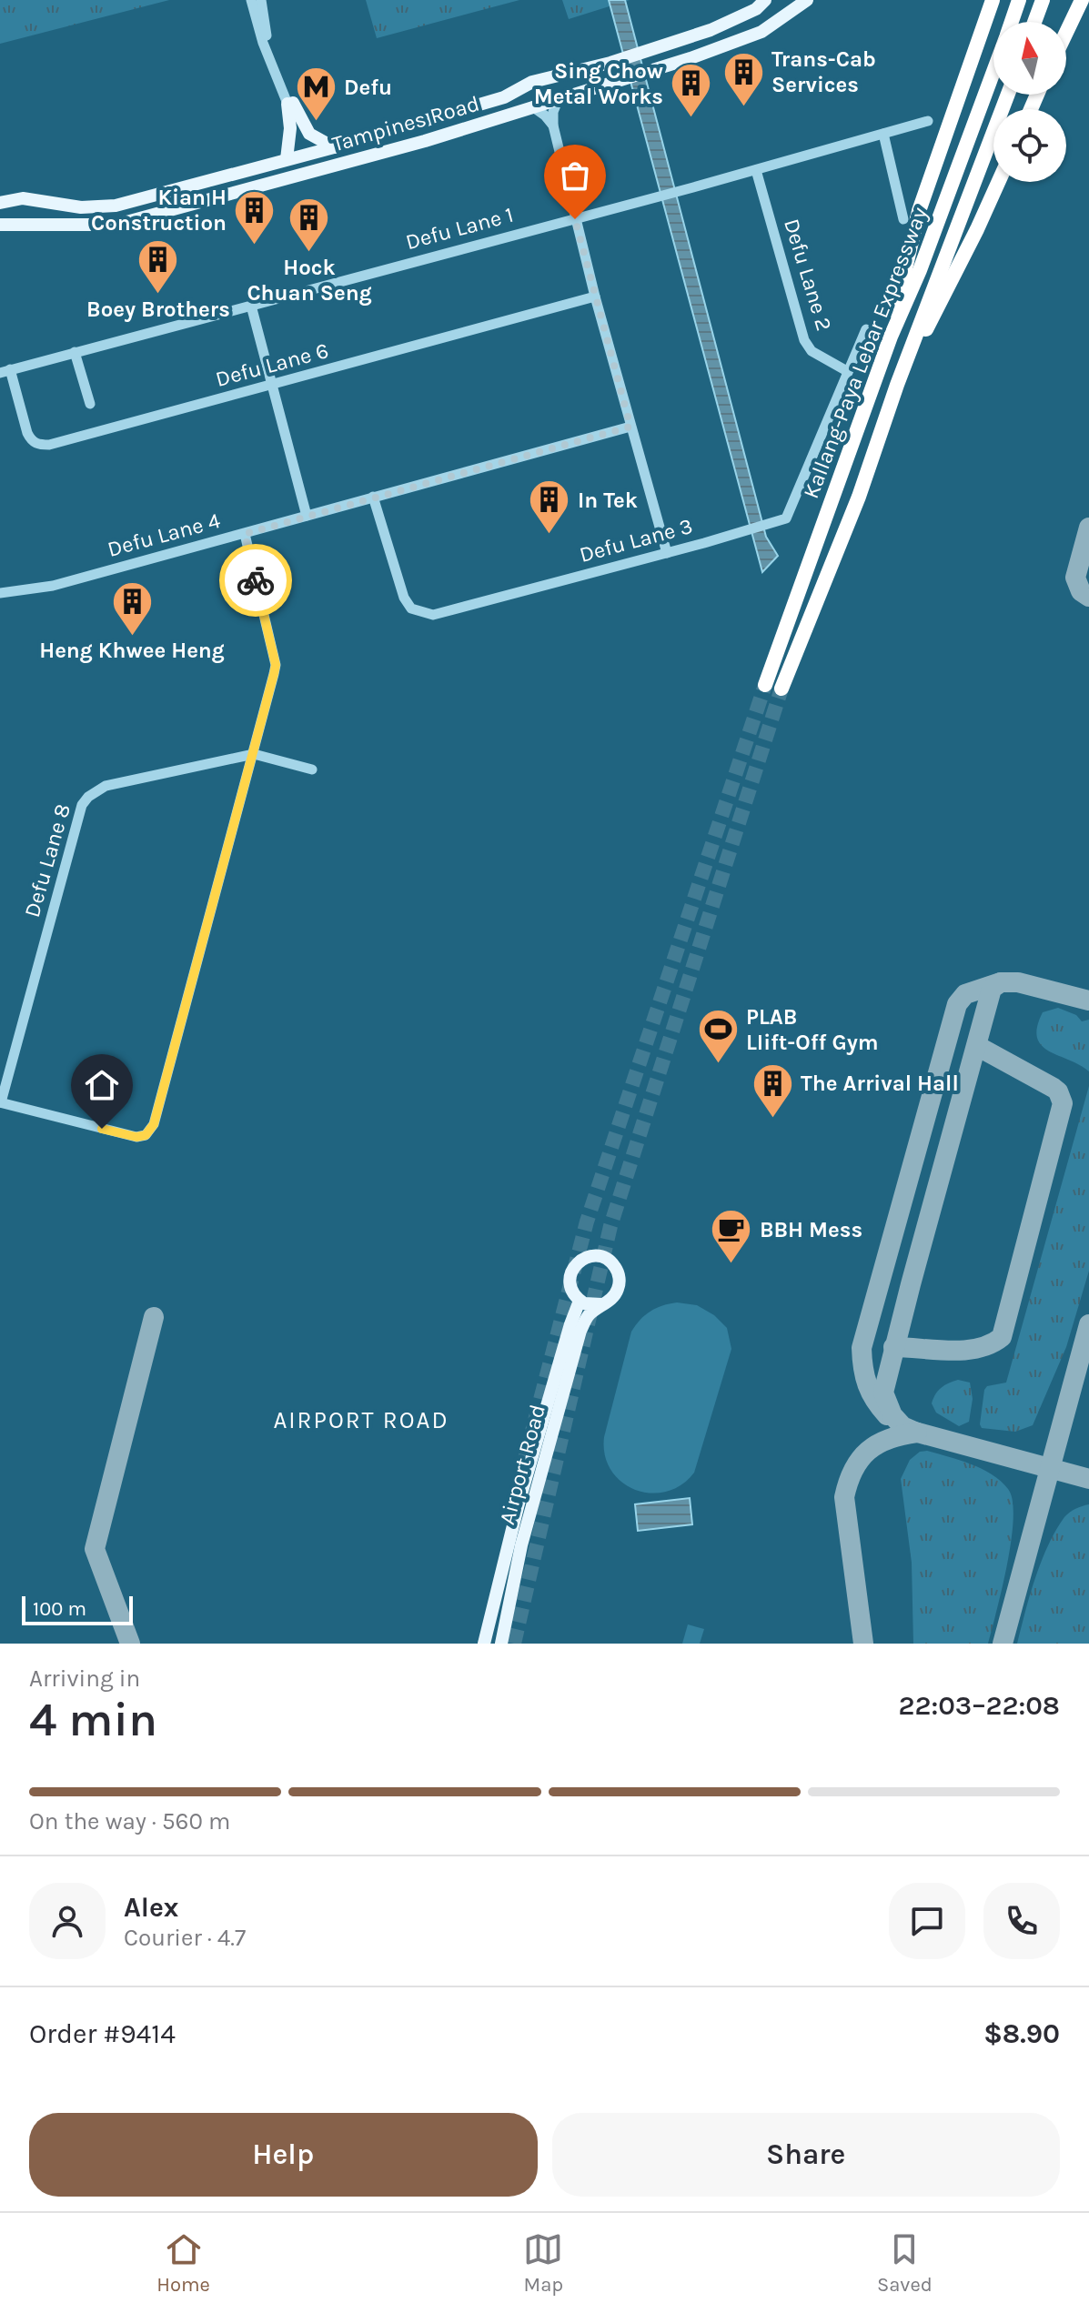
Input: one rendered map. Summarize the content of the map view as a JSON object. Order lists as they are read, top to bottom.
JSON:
{
  "streets": {
    "highway": ["Kallang-Paya Lebar Expressway"],
    "main road": ["Tampines Road", "Airport Road"],
    "street": [
      "Defu Lane 1",
      "Defu Lane 2",
      "Defu Lane 6",
      "Defu Lane 4",
      "Defu Lane 3",
      "Defu Lane 8"
    ]
  },
  "crossings": [
    ["Defu Lane 1", "Defu Lane 2"],
    ["Defu Lane 1", "Defu Lane 6"],
    ["Defu Lane 2", "Defu Lane 3"],
    ["Defu Lane 4", "Defu Lane 3"]
  ],
  "districts": ["AIRPORT ROAD"],
  "places": {
    "building": [
      "Trans-Cab Services",
      "Sing Chow Metal Works",
      "Kian H Construction",
      "Hock Chuan Seng",
      "Boey Brothers",
      "In Tek",
      "Heng Khwee Heng",
      "The Arrival Hall"
    ],
    "metro station": ["Defu"],
    "sports": ["PLAB LIift-Off Gym"],
    "cafe": ["BBH Mess"]
  },
  "scale_bar": "100 m",
  "north": "top",
  "page": {
    "scale": "100 m",
    "heading": ["4 min", "Arriving in", "22:03–22:08"],
    "panel": [
      "Alex",
      "Courier · 4.7",
      "Order #9414",
      "$8.90"
    ],
    "bar": "On the way · 560 m",
    "buttons": ["Help", "Share"],
    "tabs": ["Home", "Map", "Saved"]
  }
}
